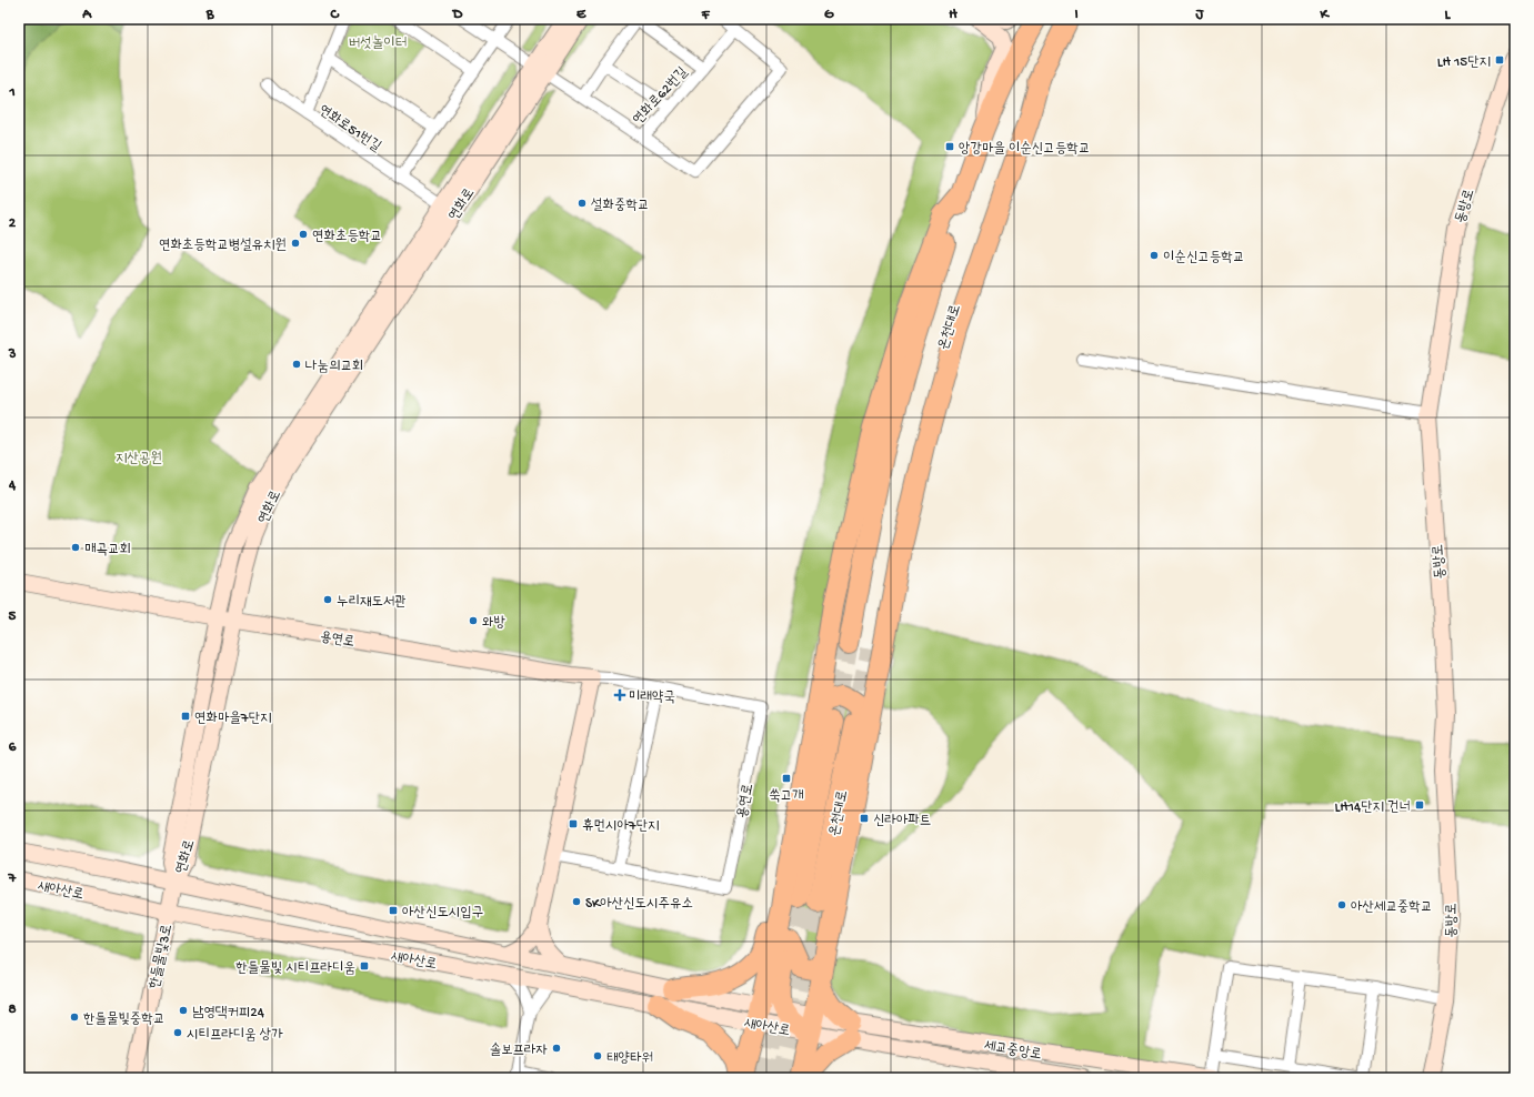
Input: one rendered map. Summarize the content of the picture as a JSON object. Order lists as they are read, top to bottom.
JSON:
{
  "streets": {
    "highway": ["온천대로"],
    "street": [
      "연화로62번길",
      "연화로51번길",
      "연화로",
      "동방로",
      "용연로",
      "새아산로",
      "한들물빛3로",
      "세교중앙로"
    ]
  },
  "crossings": [
    ["연화로62번길", "연화로"],
    ["연화로51번길", "연화로"],
    ["연화로", "용연로"],
    ["연화로", "새아산로"],
    ["연화로", "한들물빛3로"],
    ["새아산로", "한들물빛3로"],
    ["새아산로", "세교중앙로"]
  ],
  "parks": ["버섯놀이터", "지산공원"],
  "places": {
    "transit": [
      "LH 15단지",
      "앙강마을 이순신고등학교",
      "연화마을7단지",
      "쑥고개",
      "LH14단지 건너",
      "신라아파트",
      "휴먼시아7단지",
      "아산신도시입구",
      "한들물빛 시티프라디움"
    ],
    "other": [
      "설화중학교",
      "연화초등학교",
      "연화초등학교병설유치원",
      "이순신고등학교",
      "나눔의교회",
      "매곡교회",
      "누리재도서관",
      "와방",
      "SK아산신도시주유소",
      "아산세교중학교",
      "남영댁커피24",
      "한들물빛중학교",
      "시티프라디움 상가",
      "솔보프라자",
      "태양타워"
    ],
    "health": ["미래약국"]
  },
  "grid": {
    "columns": [
      "A",
      "B",
      "C",
      "D",
      "E",
      "F",
      "G",
      "H",
      "I",
      "J",
      "K",
      "L"
    ],
    "rows": [
      "1",
      "2",
      "3",
      "4",
      "5",
      "6",
      "7",
      "8"
    ]
  }
}
